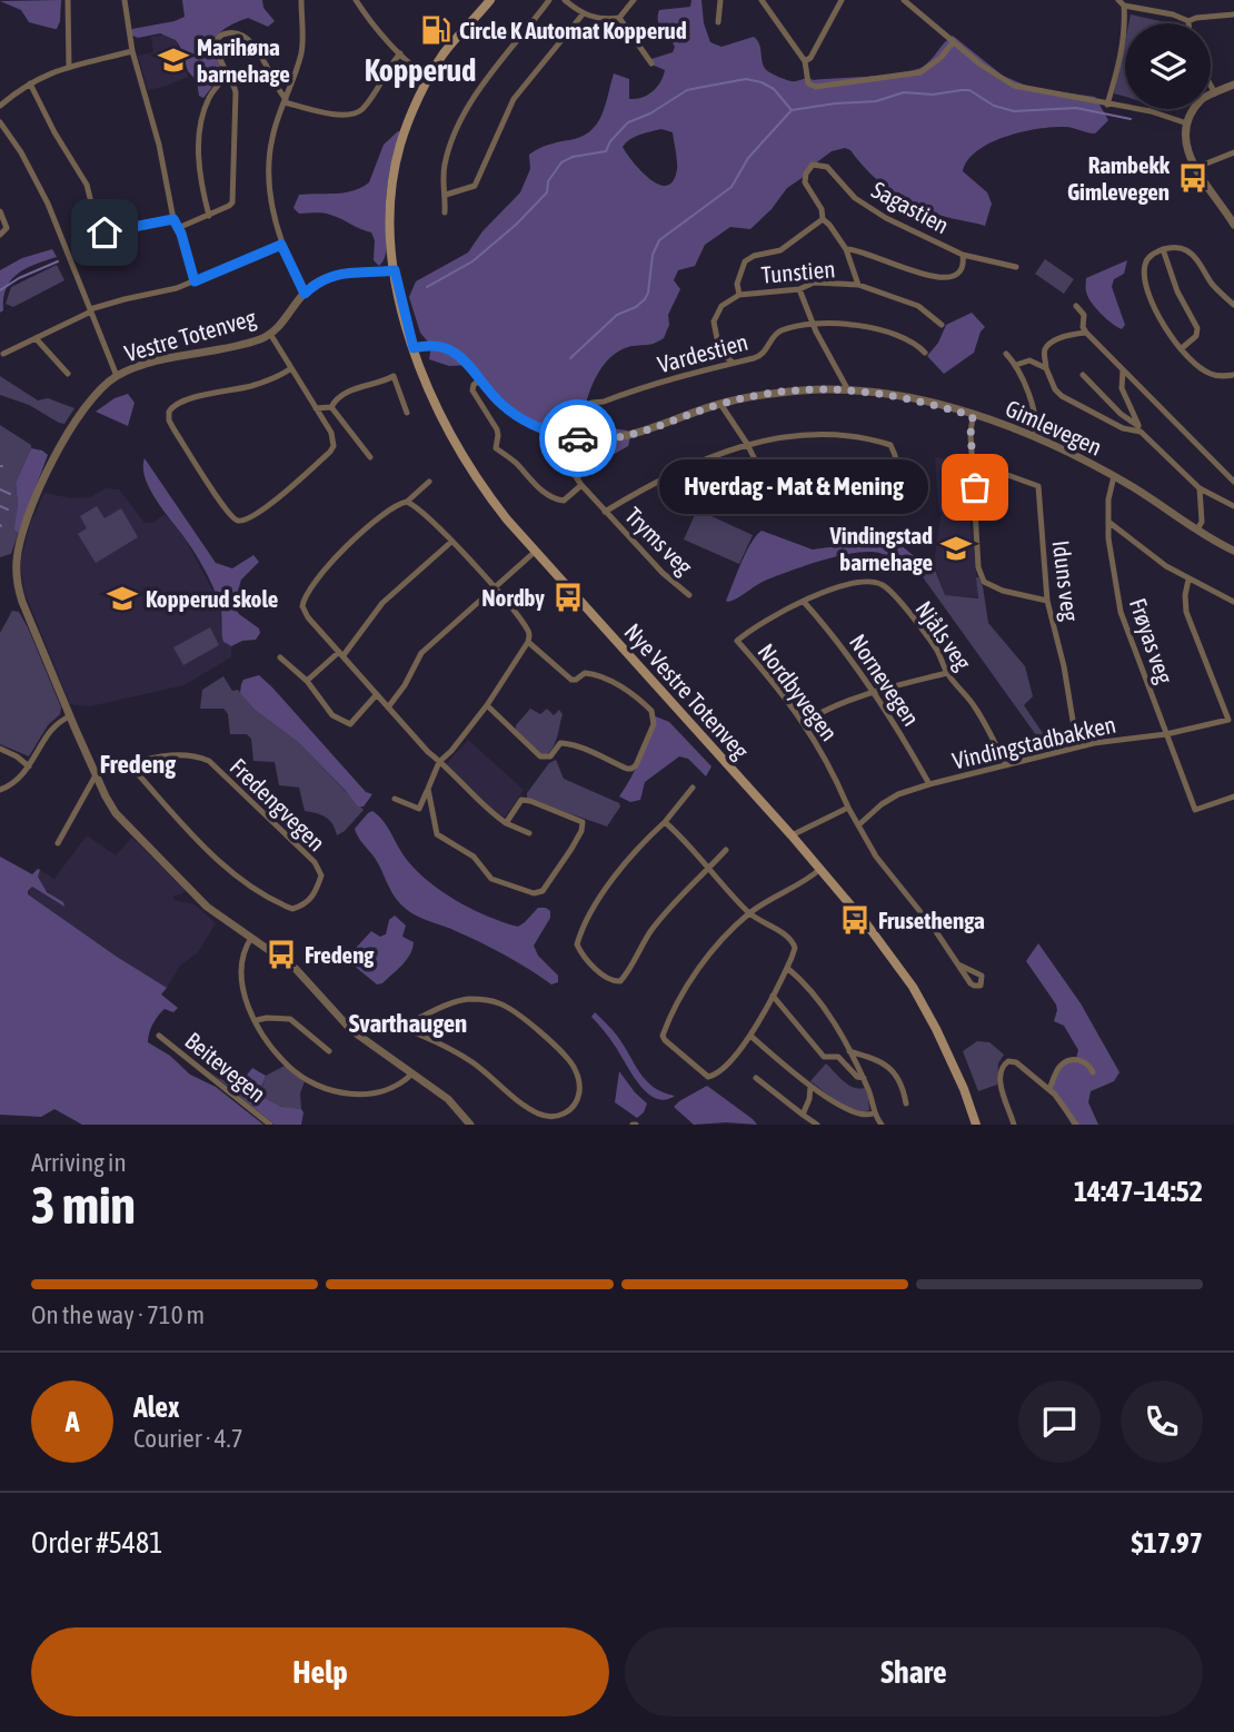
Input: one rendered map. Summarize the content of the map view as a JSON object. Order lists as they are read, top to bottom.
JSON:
{
  "streets": {
    "main road": ["Nye Vestre Totenveg"],
    "street": [
      "Sagastien",
      "Tunstien",
      "Vestre Totenveg",
      "Vardestien",
      "Gimlevegen",
      "Tryms veg",
      "Iduns veg",
      "Njåls veg",
      "Frøyas veg",
      "Nornevegen",
      "Nordbyvegen",
      "Vindingstadbakken",
      "Fredengvegen",
      "Beitevegen"
    ]
  },
  "crossings": [
    ["Sagastien", "Tunstien"],
    ["Tunstien", "Vardestien"],
    ["Vestre Totenveg", "Nye Vestre Totenveg"],
    ["Vestre Totenveg", "Fredengvegen"],
    ["Gimlevegen", "Tryms veg"],
    ["Gimlevegen", "Frøyas veg"],
    ["Gimlevegen", "Nye Vestre Totenveg"],
    ["Iduns veg", "Vindingstadbakken"],
    ["Njåls veg", "Nornevegen"],
    ["Njåls veg", "Nordbyvegen"],
    ["Njåls veg", "Vindingstadbakken"],
    ["Frøyas veg", "Vindingstadbakken"],
    ["Nornevegen", "Vindingstadbakken"],
    ["Nordbyvegen", "Vindingstadbakken"]
  ],
  "districts": ["Kopperud", "Fredeng", "Svarthaugen"],
  "places": {
    "fuel station": ["Circle K Automat Kopperud"],
    "school or university": ["Marihøna barnehage", "Vindingstad barnehage", "Kopperud skole"],
    "bus stop": [
      "Rambekk Gimlevegen",
      "Nordby",
      "Frusethenga",
      "Fredeng"
    ],
    "other": ["Hverdag - Mat & Mening"]
  },
  "page": {
    "bubble": "Hverdag - Mat & Mening",
    "heading": ["3 min", "Arriving in", "14:47–14:52"],
    "panel": [
      "Alex",
      "Courier · 4.7",
      "Order #5481",
      "$17.97"
    ],
    "bar": "On the way · 710 m",
    "round": "A",
    "buttons": ["Help", "Share"]
  }
}
